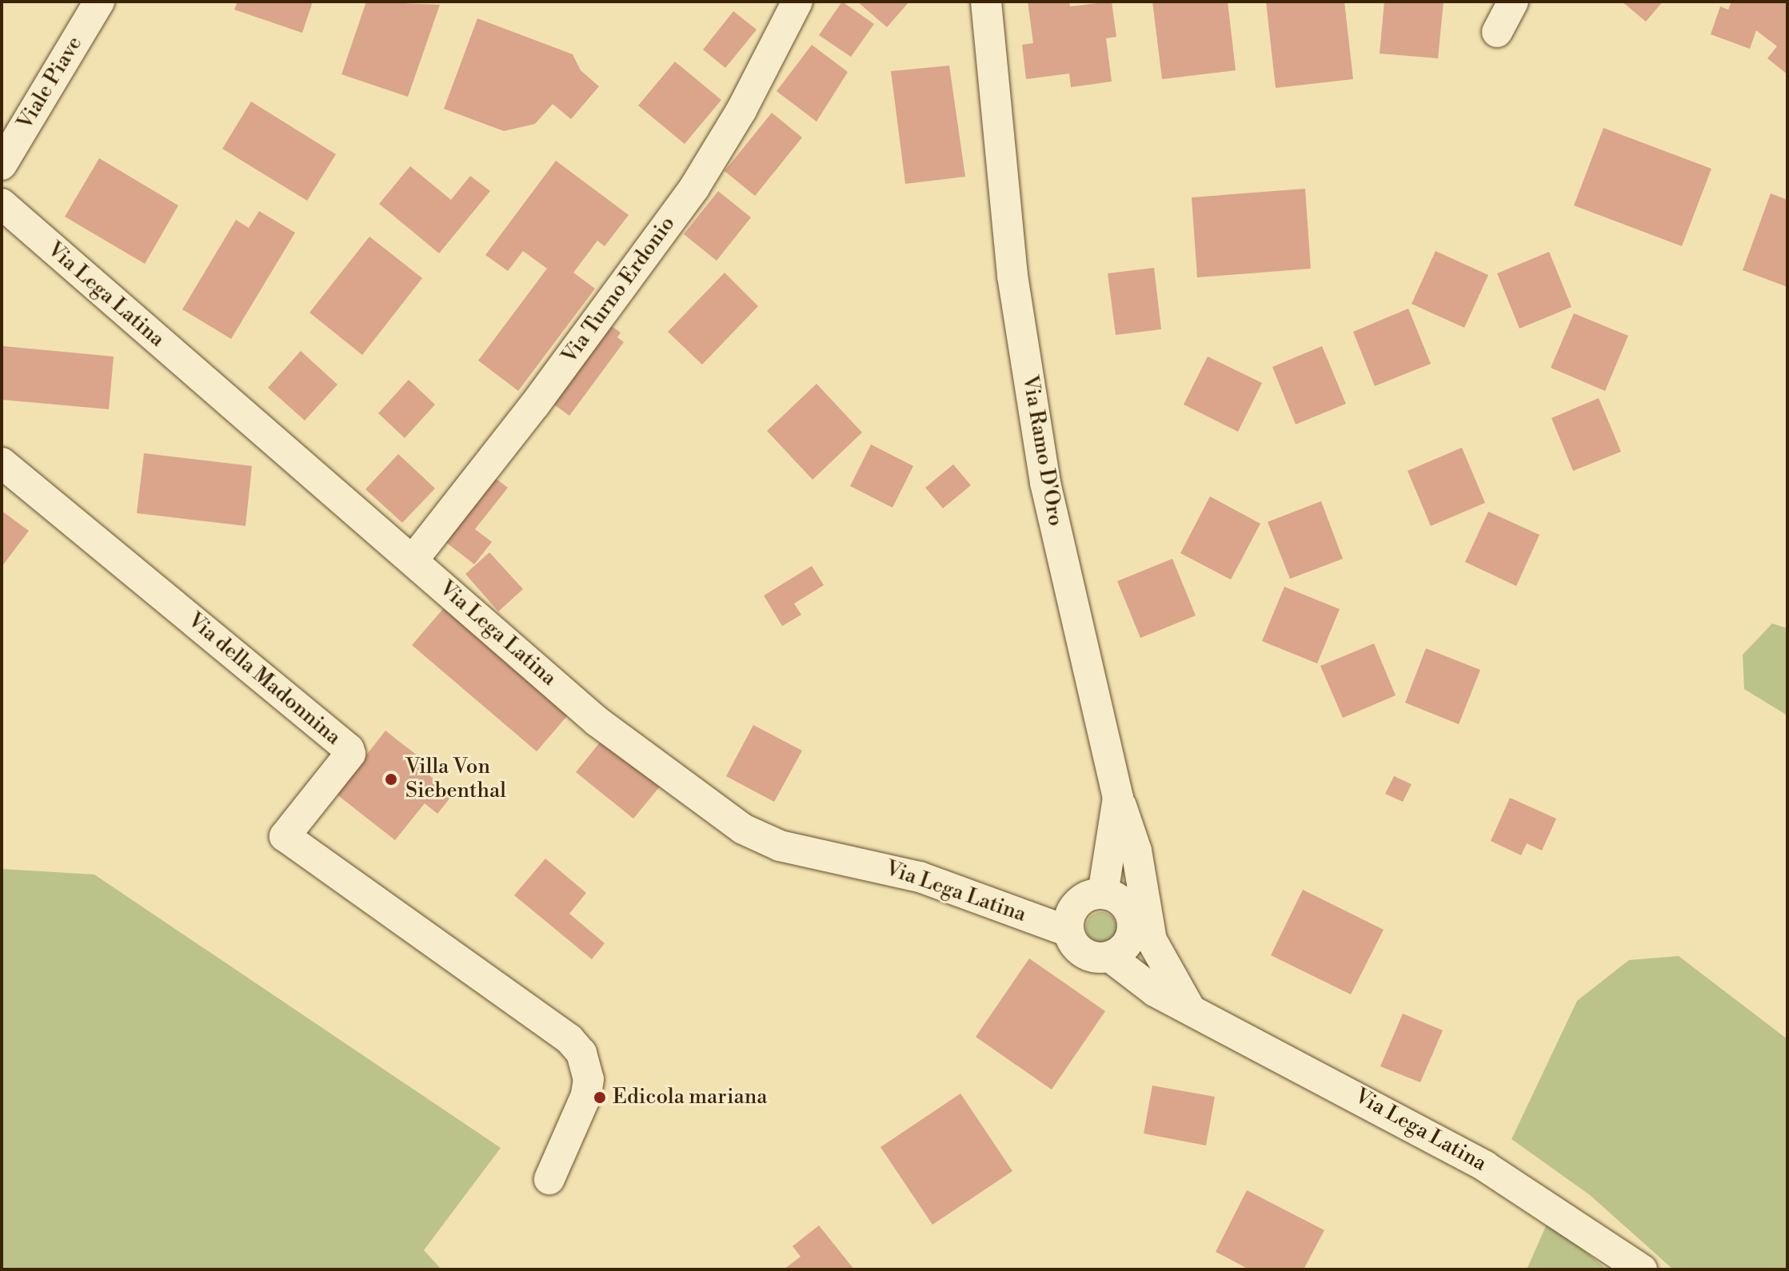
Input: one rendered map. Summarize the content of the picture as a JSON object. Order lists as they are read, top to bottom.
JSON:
{
  "streets": {
    "street": [
      "Viale Piave",
      "Via Turno Erdonio",
      "Via Lega Latina",
      "Via Ramo D'Oro",
      "Via della Madonnina"
    ]
  },
  "crossings": [
    ["Via Turno Erdonio", "Via Lega Latina"],
    ["Via Lega Latina", "Via Ramo D'Oro"]
  ],
  "places": ["Villa Von Siebenthal", "Edicola mariana"]
}
